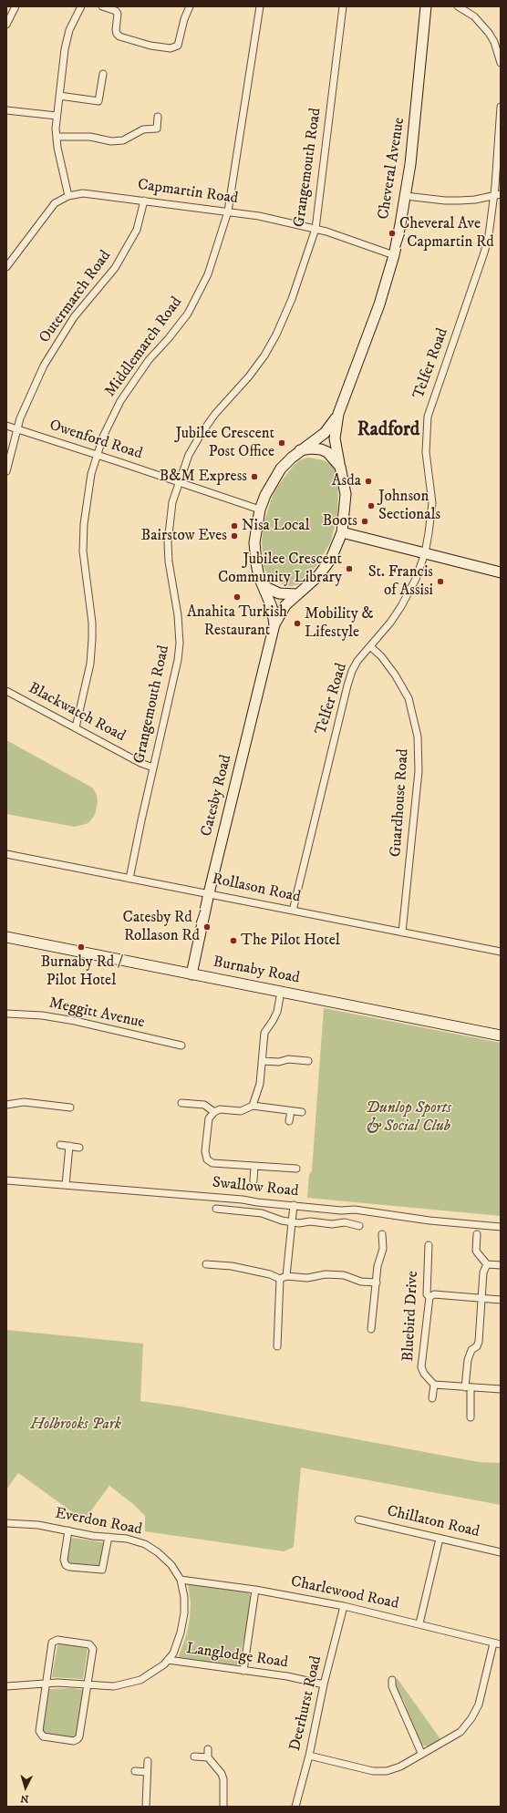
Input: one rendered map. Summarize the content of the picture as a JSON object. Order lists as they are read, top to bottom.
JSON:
{
  "streets": {
    "street": [
      "Grangemouth Road",
      "Cheveral Avenue",
      "Capmartin Road",
      "Outermarch Road",
      "Middlemarch Road",
      "Telfer Road",
      "Owenford Road",
      "Blackwatch Road",
      "Catesby Road",
      "Guardhouse Road",
      "Rollason Road",
      "Burnaby Road",
      "Meggitt Avenue",
      "Swallow Road",
      "Bluebird Drive",
      "Everdon Road",
      "Chillaton Road",
      "Charlewood Road",
      "Langlodge Road",
      "Deerhurst Road"
    ]
  },
  "crossings": [
    ["Grangemouth Road", "Capmartin Road"],
    ["Grangemouth Road", "Owenford Road"],
    ["Grangemouth Road", "Blackwatch Road"],
    ["Grangemouth Road", "Rollason Road"],
    ["Cheveral Avenue", "Capmartin Road"],
    ["Cheveral Avenue", "Owenford Road"],
    ["Cheveral Avenue", "Catesby Road"],
    ["Capmartin Road", "Outermarch Road"],
    ["Capmartin Road", "Middlemarch Road"],
    ["Outermarch Road", "Owenford Road"],
    ["Middlemarch Road", "Owenford Road"],
    ["Middlemarch Road", "Blackwatch Road"],
    ["Telfer Road", "Guardhouse Road"],
    ["Telfer Road", "Rollason Road"],
    ["Owenford Road", "Catesby Road"],
    ["Catesby Road", "Rollason Road"],
    ["Catesby Road", "Burnaby Road"],
    ["Guardhouse Road", "Rollason Road"],
    ["Everdon Road", "Charlewood Road"],
    ["Everdon Road", "Langlodge Road"],
    ["Charlewood Road", "Deerhurst Road"],
    ["Langlodge Road", "Deerhurst Road"]
  ],
  "districts": ["Radford"],
  "parks": ["Dunlop Sports & Social Club", "Holbrooks Park"],
  "places": [
    "Cheveral Ave / Capmartin Rd",
    "Jubilee Crescent Post Office",
    "B&M Express",
    "Asda",
    "Johnson Sectionals",
    "Boots",
    "Nisa Local",
    "Bairstow Eves",
    "Jubilee Crescent Community Library",
    "St. Francis of Assisi",
    "Anahita Turkish Restaurant",
    "Mobility & Lifestyle",
    "Catesby Rd / Rollason Rd",
    "The Pilot Hotel",
    "Burnaby Rd / Pilot Hotel"
  ],
  "north": "bottom"
}
